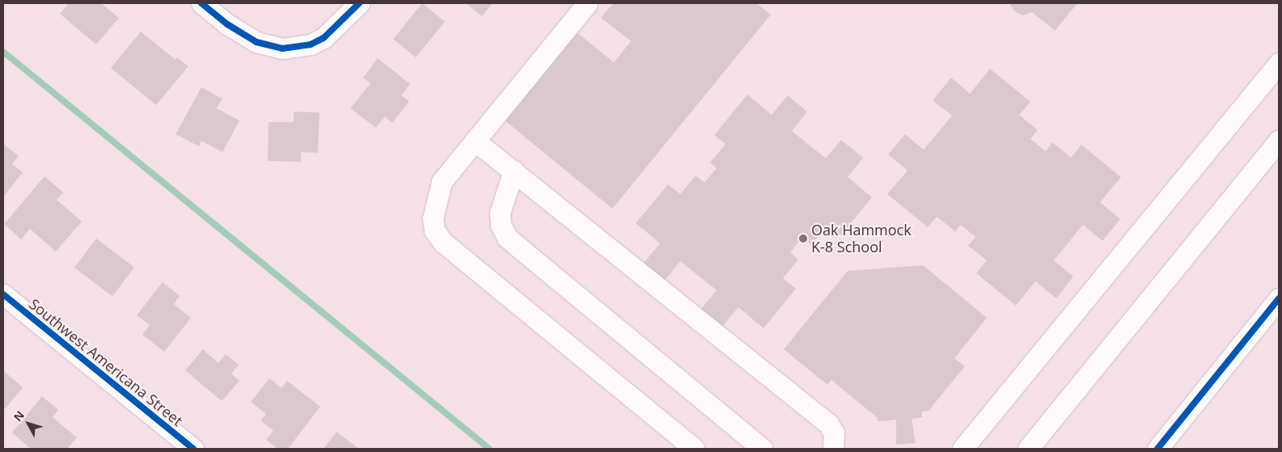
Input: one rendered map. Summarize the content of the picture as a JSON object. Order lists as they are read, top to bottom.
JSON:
{
  "streets": {
    "street": ["Southwest Americana Street"]
  },
  "places": ["Oak Hammock K-8 School"],
  "north": "top left"
}
